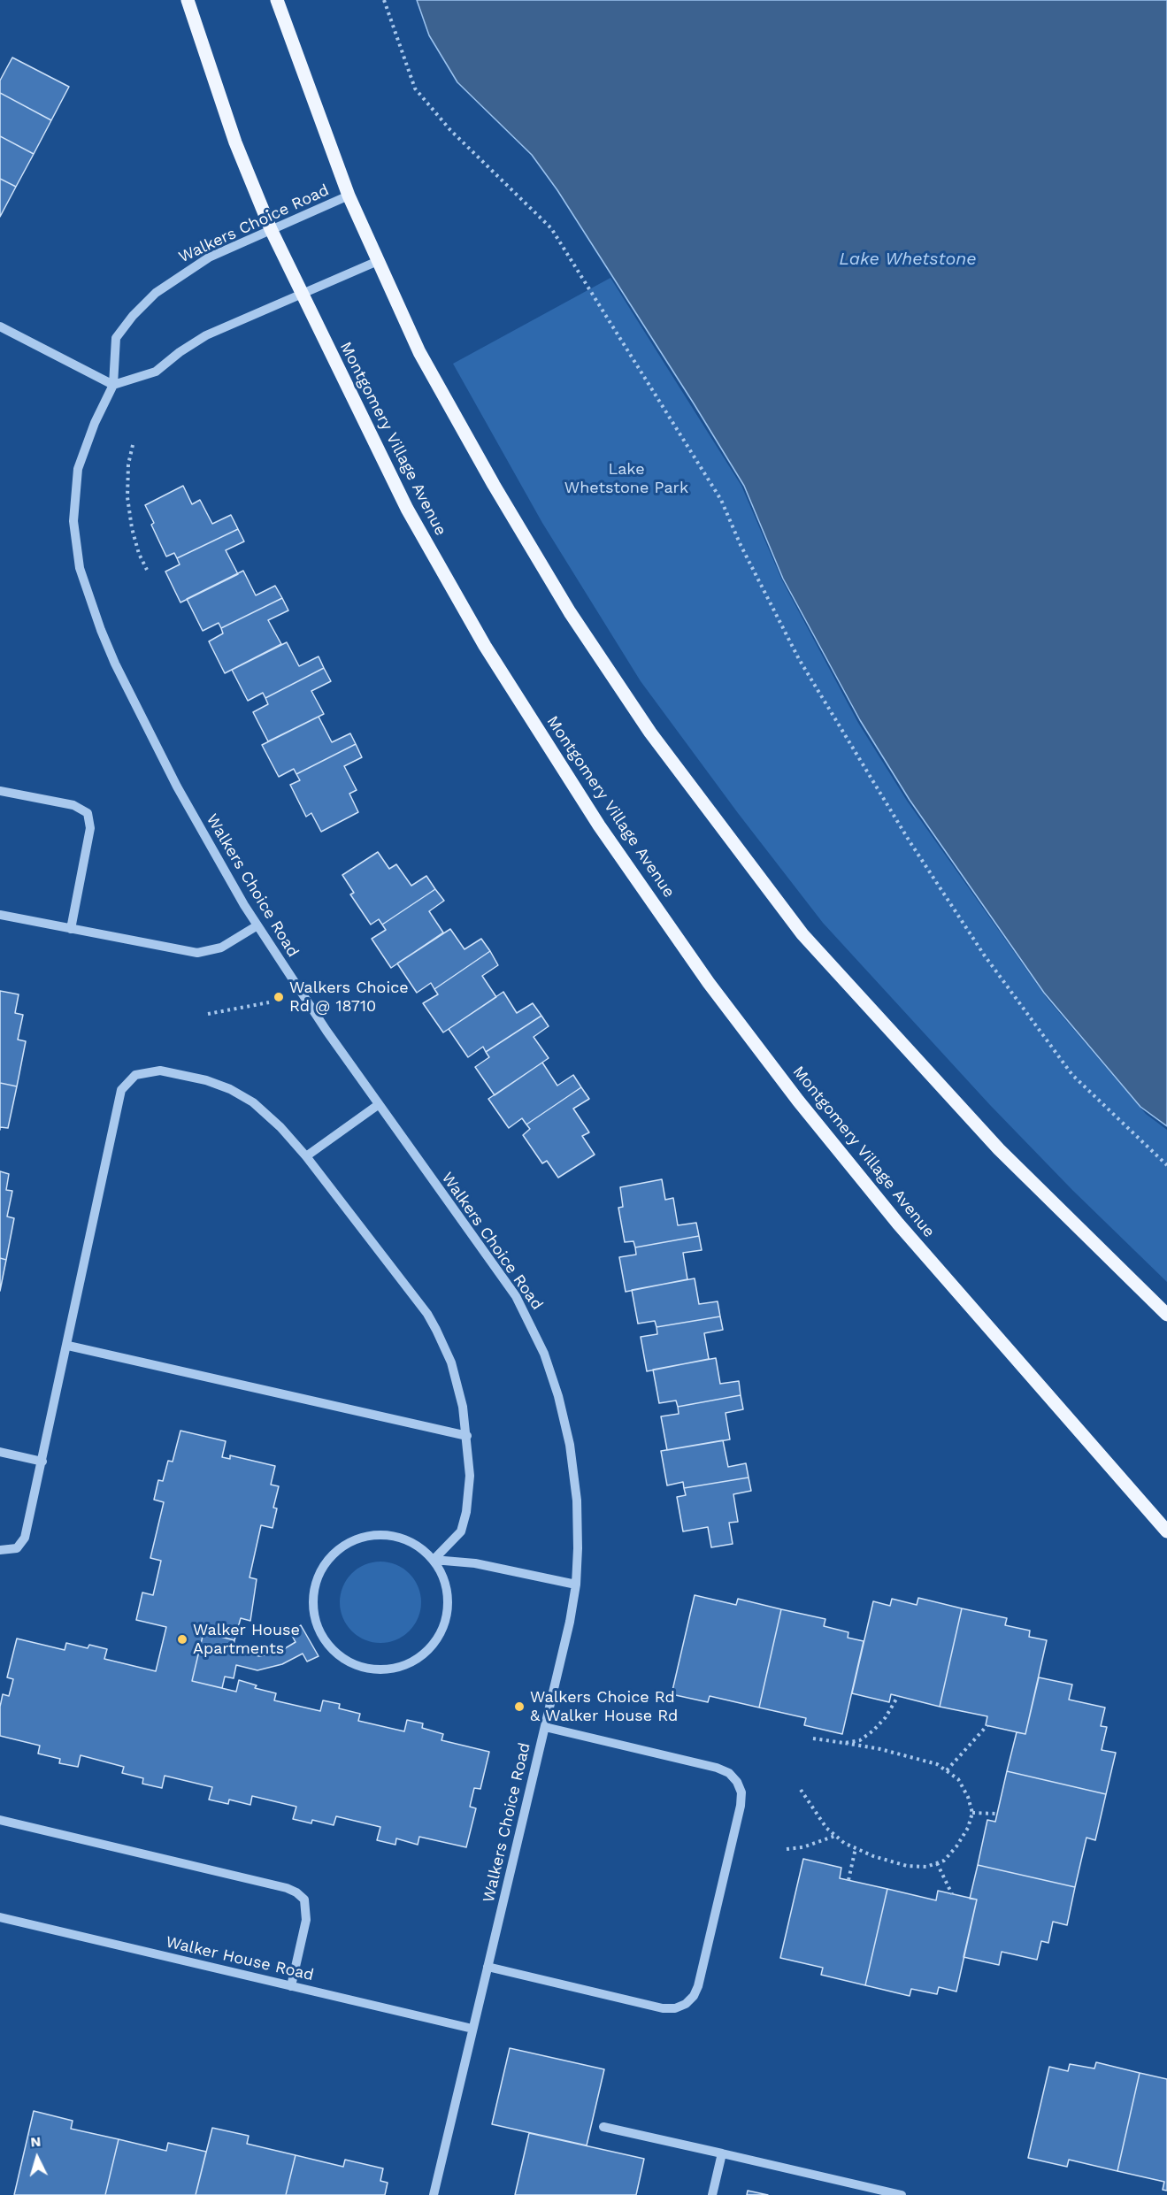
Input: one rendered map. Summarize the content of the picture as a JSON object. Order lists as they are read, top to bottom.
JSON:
{
  "streets": {
    "main road": ["Montgomery Village Avenue"],
    "street": ["Walkers Choice Road", "Walker House Road"]
  },
  "crossings": [
    ["Walkers Choice Road", "Montgomery Village Avenue"],
    ["Walkers Choice Road", "Walker House Road"]
  ],
  "water": ["Lake Whetstone"],
  "parks": ["Lake Whetstone Park"],
  "places": ["Walkers Choice Rd @ 18710", "Walker House Apartments", "Walkers Choice Rd & Walker House Rd"],
  "north": "top"
}
